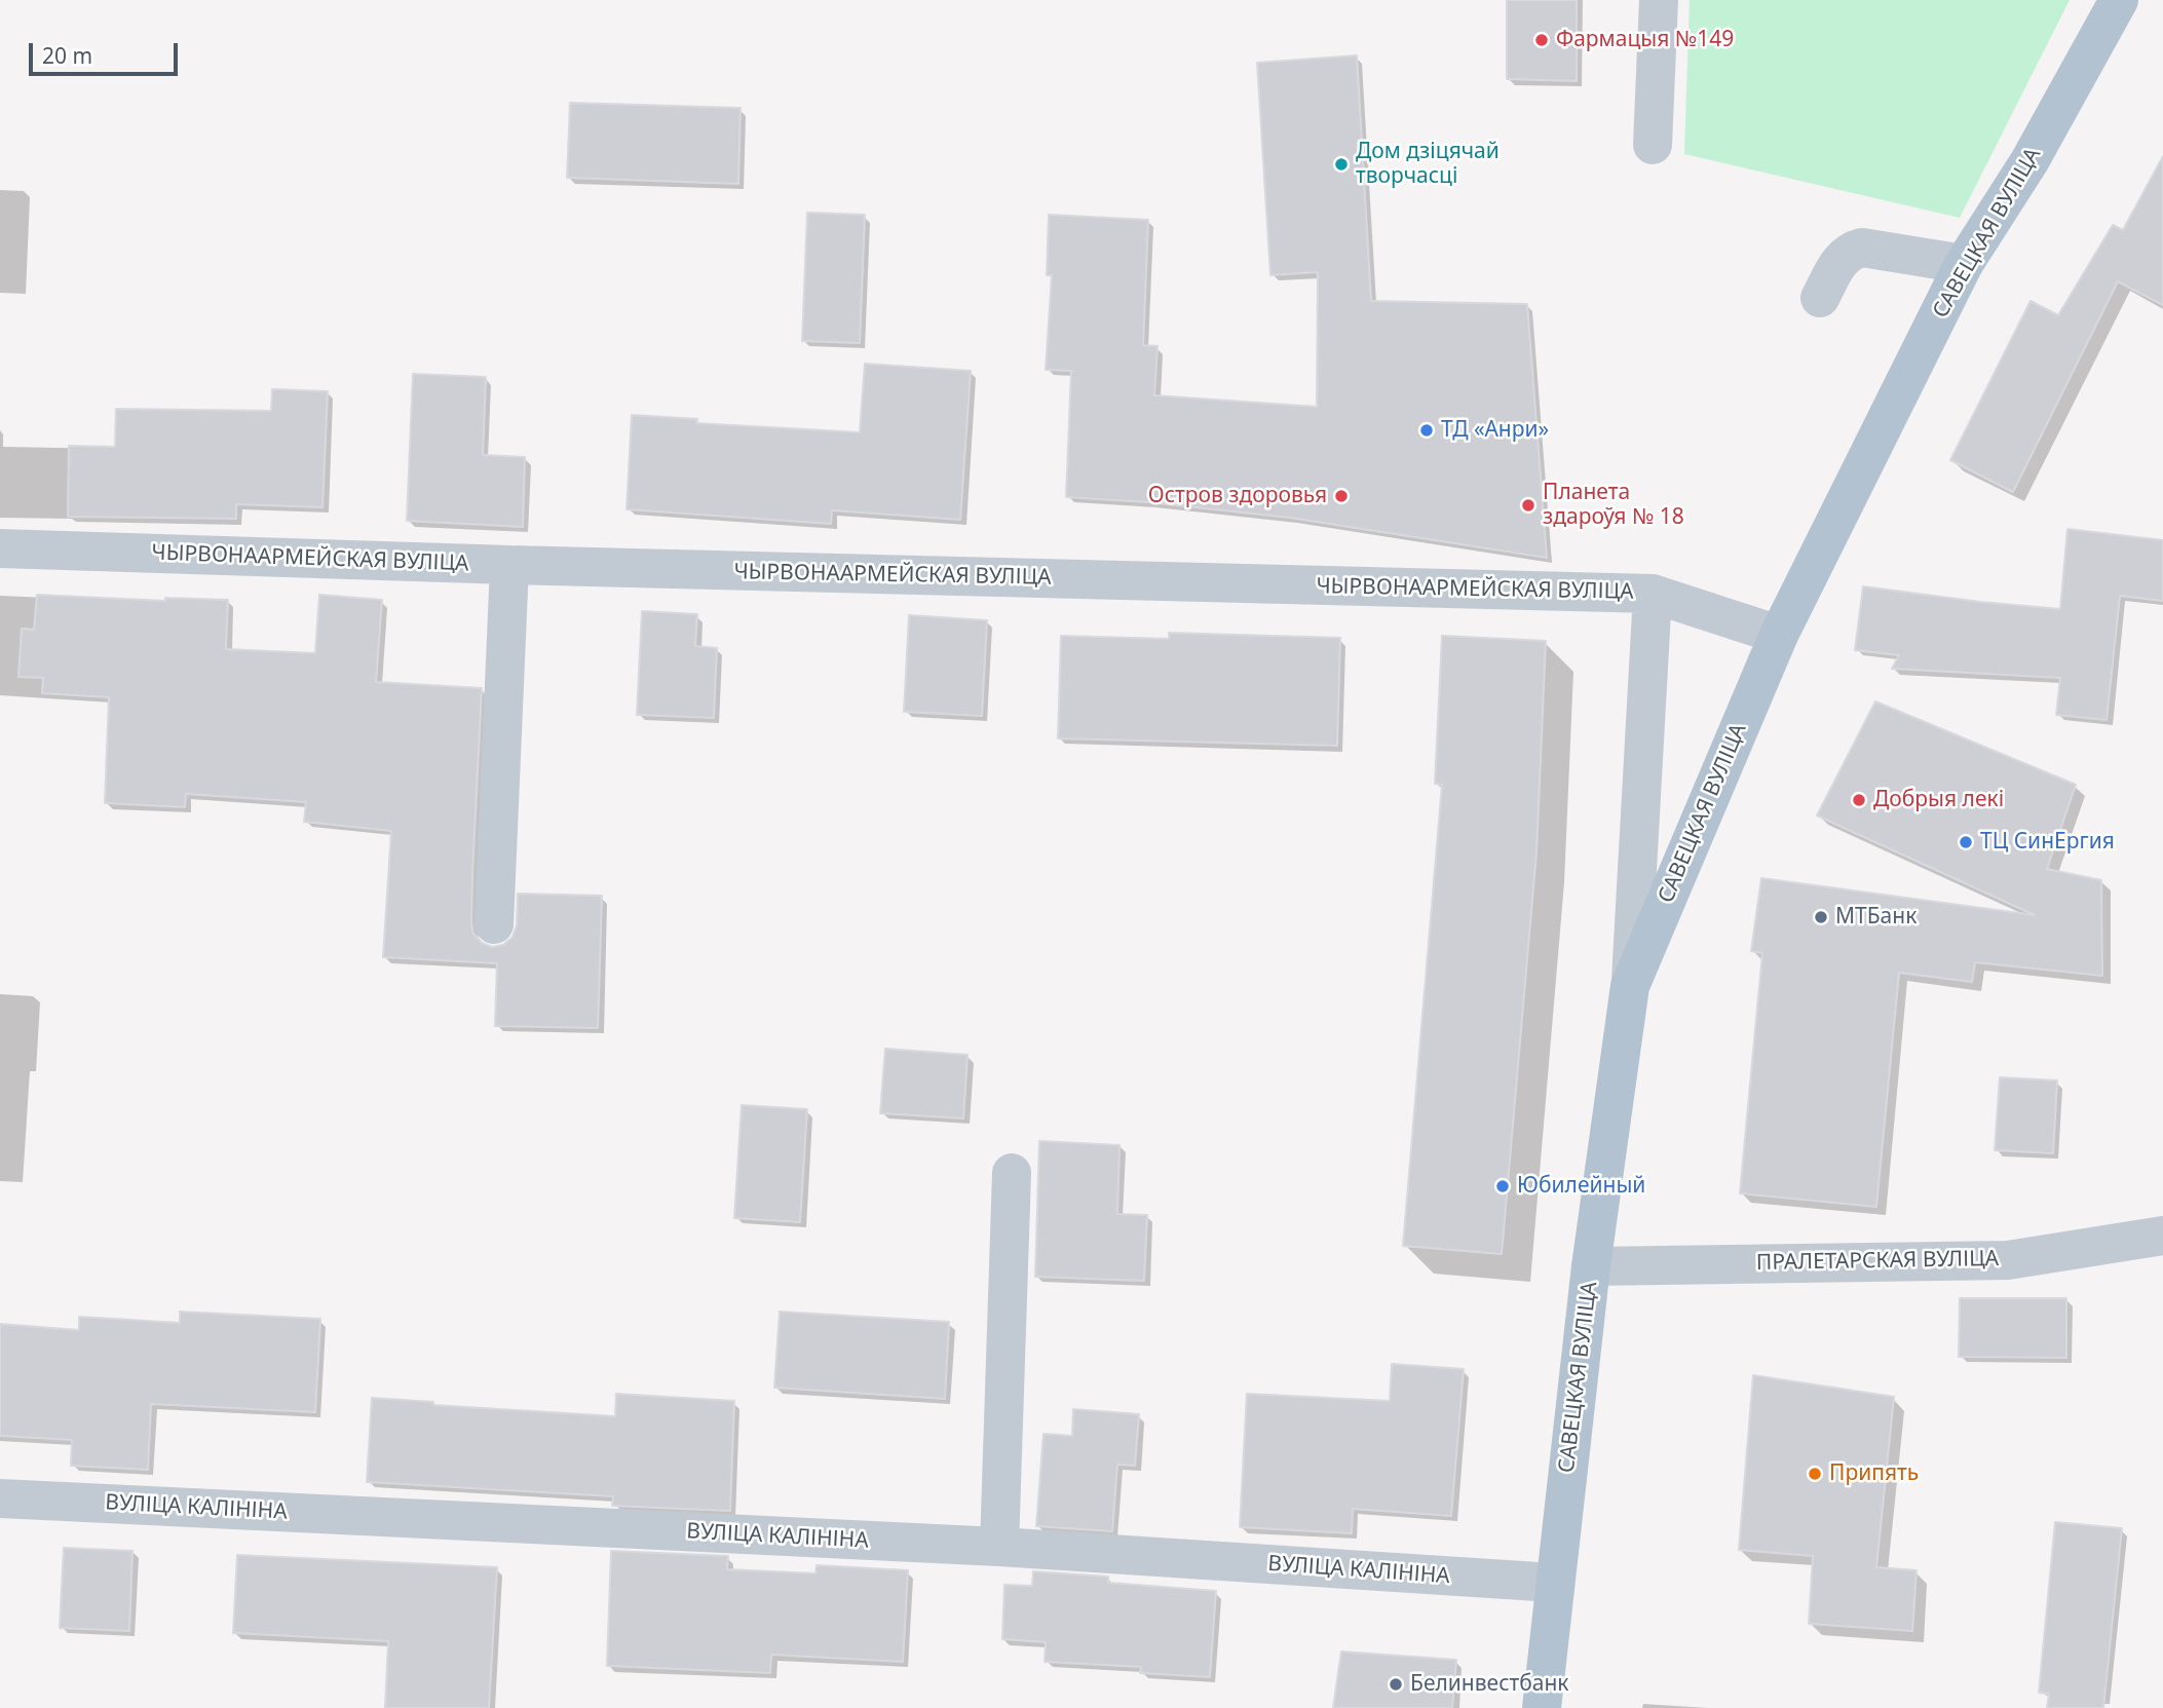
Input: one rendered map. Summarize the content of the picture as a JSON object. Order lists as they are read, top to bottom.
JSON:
{
  "streets": {
    "main road": ["САВЕЦКАЯ ВУЛІЦА"],
    "street": ["ЧЫРВОНААРМЕЙСКАЯ ВУЛІЦА", "ПРАЛЕТАРСКАЯ ВУЛІЦА", "ВУЛІЦА КАЛІНІНА"]
  },
  "crossings": [
    ["САВЕЦКАЯ ВУЛІЦА", "ЧЫРВОНААРМЕЙСКАЯ ВУЛІЦА"],
    ["САВЕЦКАЯ ВУЛІЦА", "ПРАЛЕТАРСКАЯ ВУЛІЦА"],
    ["САВЕЦКАЯ ВУЛІЦА", "ВУЛІЦА КАЛІНІНА"]
  ],
  "places": [
    "Фармацыя №149",
    "Дом дзіцячай творчасці",
    "ТД «Анри»",
    "Остров здоровья",
    "Планета здароўя № 18",
    "Добрыя лекі",
    "ТЦ СинЕргия",
    "МТБанк",
    "Юбилейный",
    "Припять",
    "Белинвестбанк"
  ],
  "scale_bar": "20 m"
}
